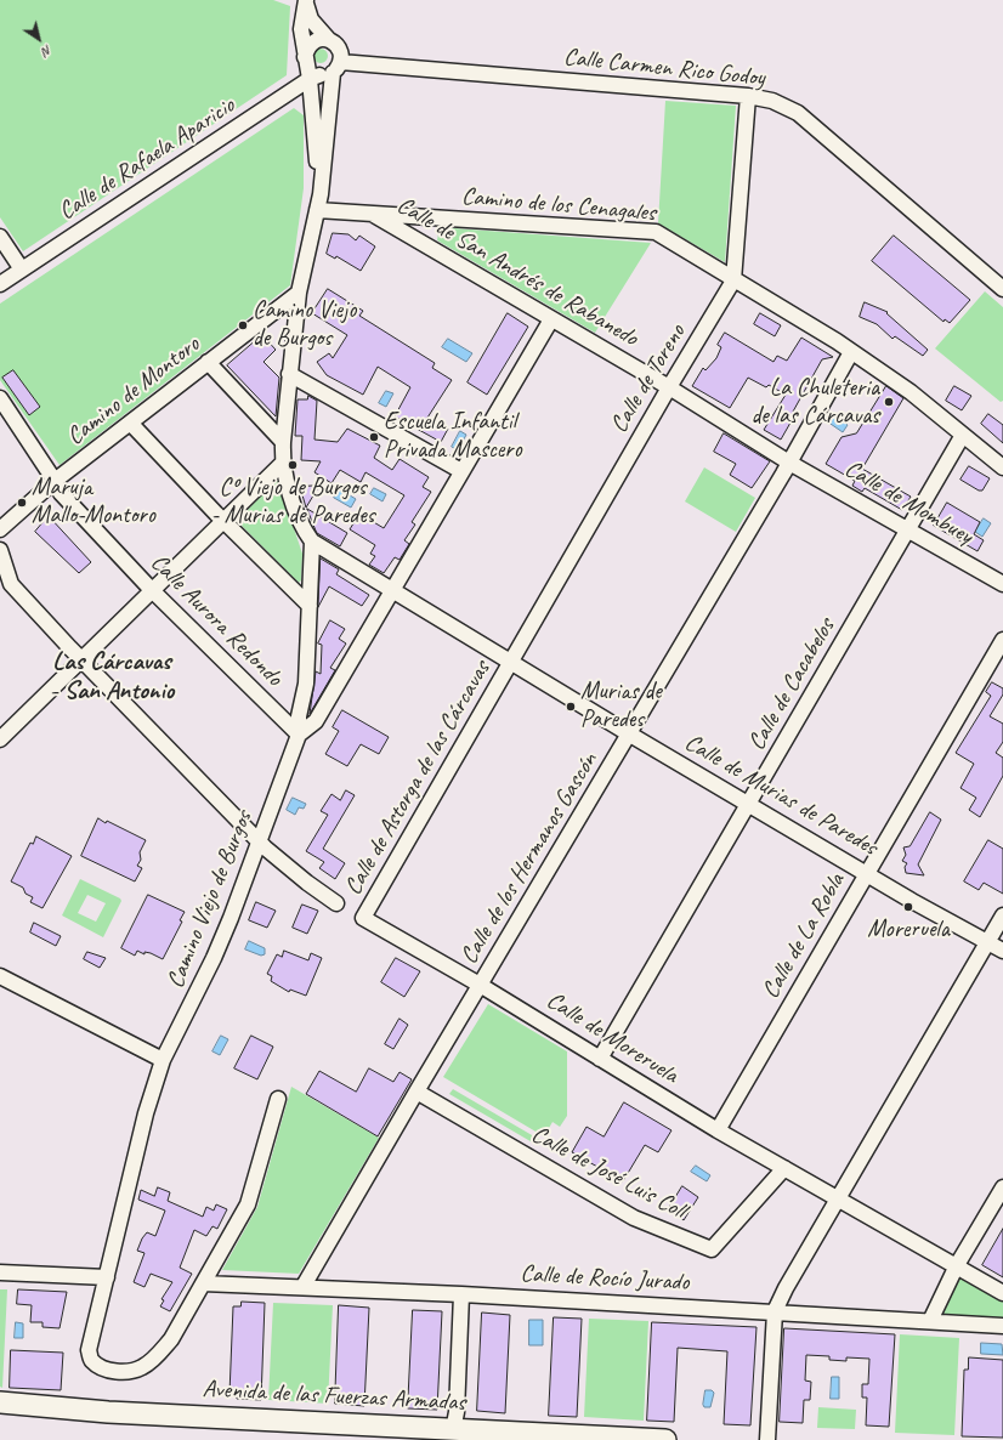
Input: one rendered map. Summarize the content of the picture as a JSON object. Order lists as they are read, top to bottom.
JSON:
{
  "streets": {
    "street": [
      "Calle Carmen Rico Godoy",
      "Calle de Rafaela Aparicio",
      "Camino de los Cenagales",
      "Calle de San Andrés de Rabanedo",
      "Calle de Toreno",
      "Camino de Montoro",
      "Calle de Mombuey",
      "Calle Aurora Redondo",
      "Calle de Cacabelos",
      "Calle de Astorga de las Cárcavas",
      "Calle de Murias de Paredes",
      "Calle de los Hermanos Gascón",
      "Camino Viejo de Burgos",
      "Calle de La Robla",
      "Calle de Moreruela",
      "Calle de José Luis Coll",
      "Calle de Rocío Jurado",
      "Avenida de las Fuerzas Armadas"
    ]
  },
  "crossings": [
    ["Calle Carmen Rico Godoy", "Calle de Rafaela Aparicio"],
    ["Calle Carmen Rico Godoy", "Calle de Toreno"],
    ["Camino de los Cenagales", "Calle de San Andrés de Rabanedo"],
    ["Camino de los Cenagales", "Calle de Toreno"],
    ["Camino de los Cenagales", "Calle de Cacabelos"],
    ["Camino de los Cenagales", "Calle de los Hermanos Gascón"],
    ["Calle de San Andrés de Rabanedo", "Calle de Toreno"],
    ["Calle de San Andrés de Rabanedo", "Calle de Mombuey"],
    ["Calle de San Andrés de Rabanedo", "Calle de los Hermanos Gascón"],
    ["Calle de Toreno", "Calle de Astorga de las Cárcavas"],
    ["Calle de Toreno", "Calle de Murias de Paredes"],
    ["Camino de Montoro", "Calle Aurora Redondo"],
    ["Calle de Mombuey", "Calle de Cacabelos"],
    ["Calle de Mombuey", "Calle de los Hermanos Gascón"],
    ["Calle Aurora Redondo", "Camino Viejo de Burgos"],
    ["Calle de Cacabelos", "Calle de Murias de Paredes"],
    ["Calle de Cacabelos", "Calle de Moreruela"],
    ["Calle de Astorga de las Cárcavas", "Calle de Murias de Paredes"],
    ["Calle de Astorga de las Cárcavas", "Calle de Moreruela"],
    ["Calle de Murias de Paredes", "Calle de los Hermanos Gascón"],
    ["Calle de Murias de Paredes", "Camino Viejo de Burgos"],
    ["Calle de Murias de Paredes", "Calle de La Robla"],
    ["Calle de los Hermanos Gascón", "Calle de Moreruela"],
    ["Calle de los Hermanos Gascón", "Calle de José Luis Coll"],
    ["Calle de los Hermanos Gascón", "Calle de Rocío Jurado"],
    ["Camino Viejo de Burgos", "Calle de Rocío Jurado"],
    ["Calle de La Robla", "Calle de Moreruela"],
    ["Calle de Moreruela", "Calle de José Luis Coll"]
  ],
  "districts": ["Las Cárcavas - San Antonio"],
  "places": [
    "Camino Viejo de Burgos",
    "La Chuleteria de las Cárcavas",
    "Escuela Infantil Privada Mascero",
    "Cº Viejo de Burgos - Murias de Paredes",
    "Maruja Mallo-Montoro",
    "Murias de Paredes",
    "Moreruela"
  ],
  "north": "bottom right"
}
